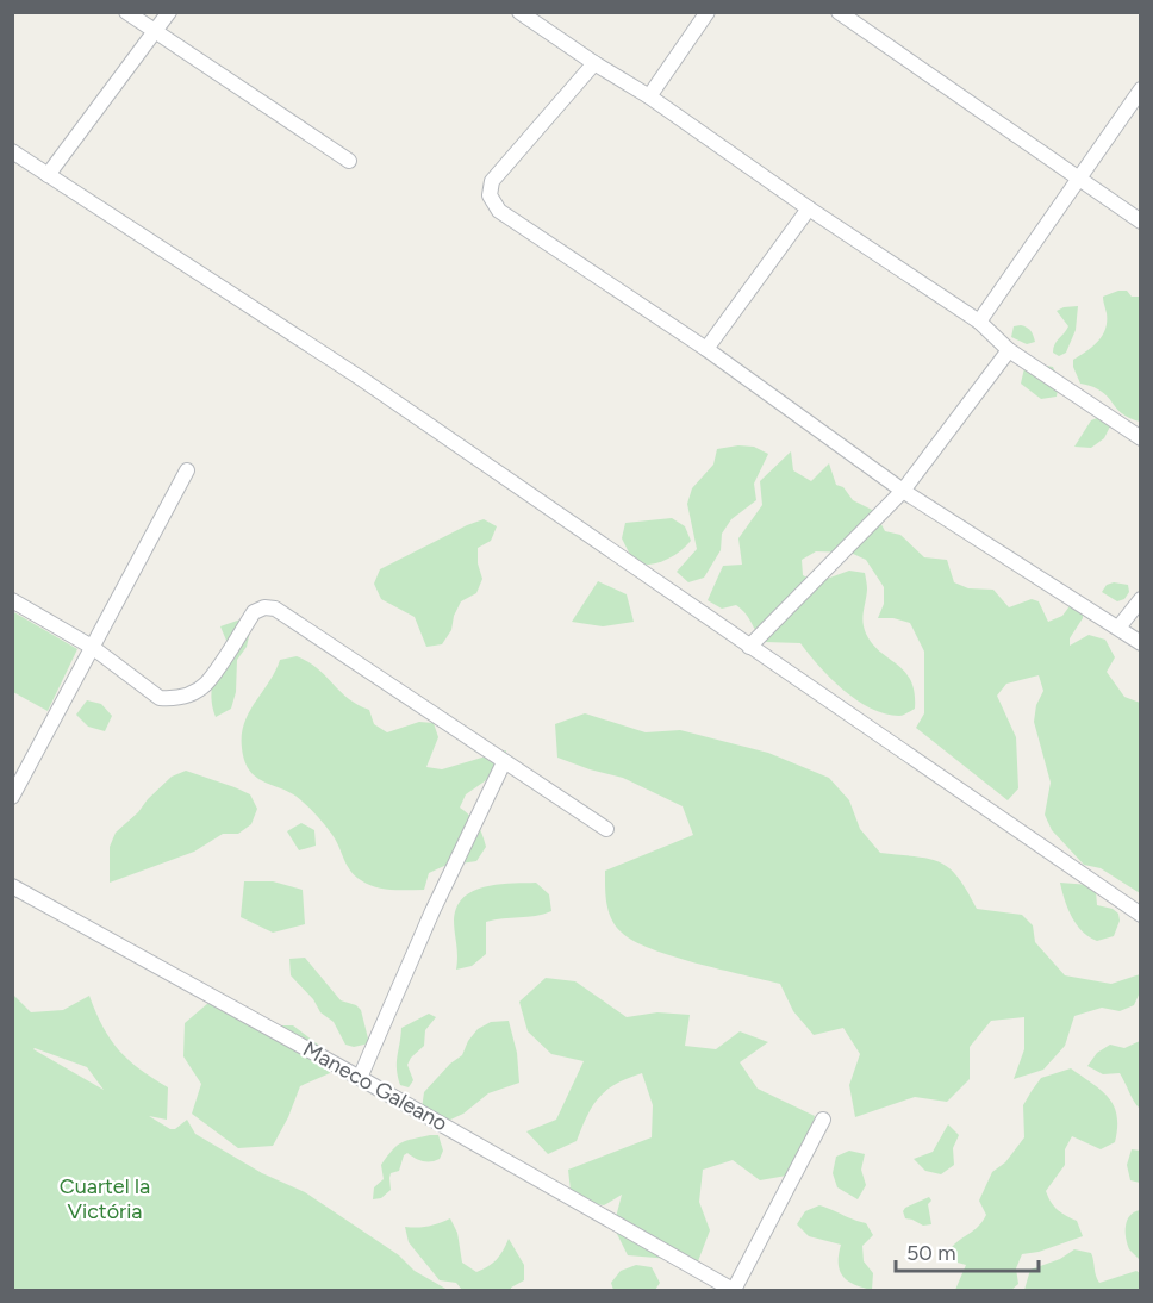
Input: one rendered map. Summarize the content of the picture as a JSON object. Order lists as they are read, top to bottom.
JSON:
{
  "streets": {
    "street": ["Maneco Galeano"]
  },
  "parks": ["Cuartel la Victória"],
  "scale_bar": "50 m"
}
